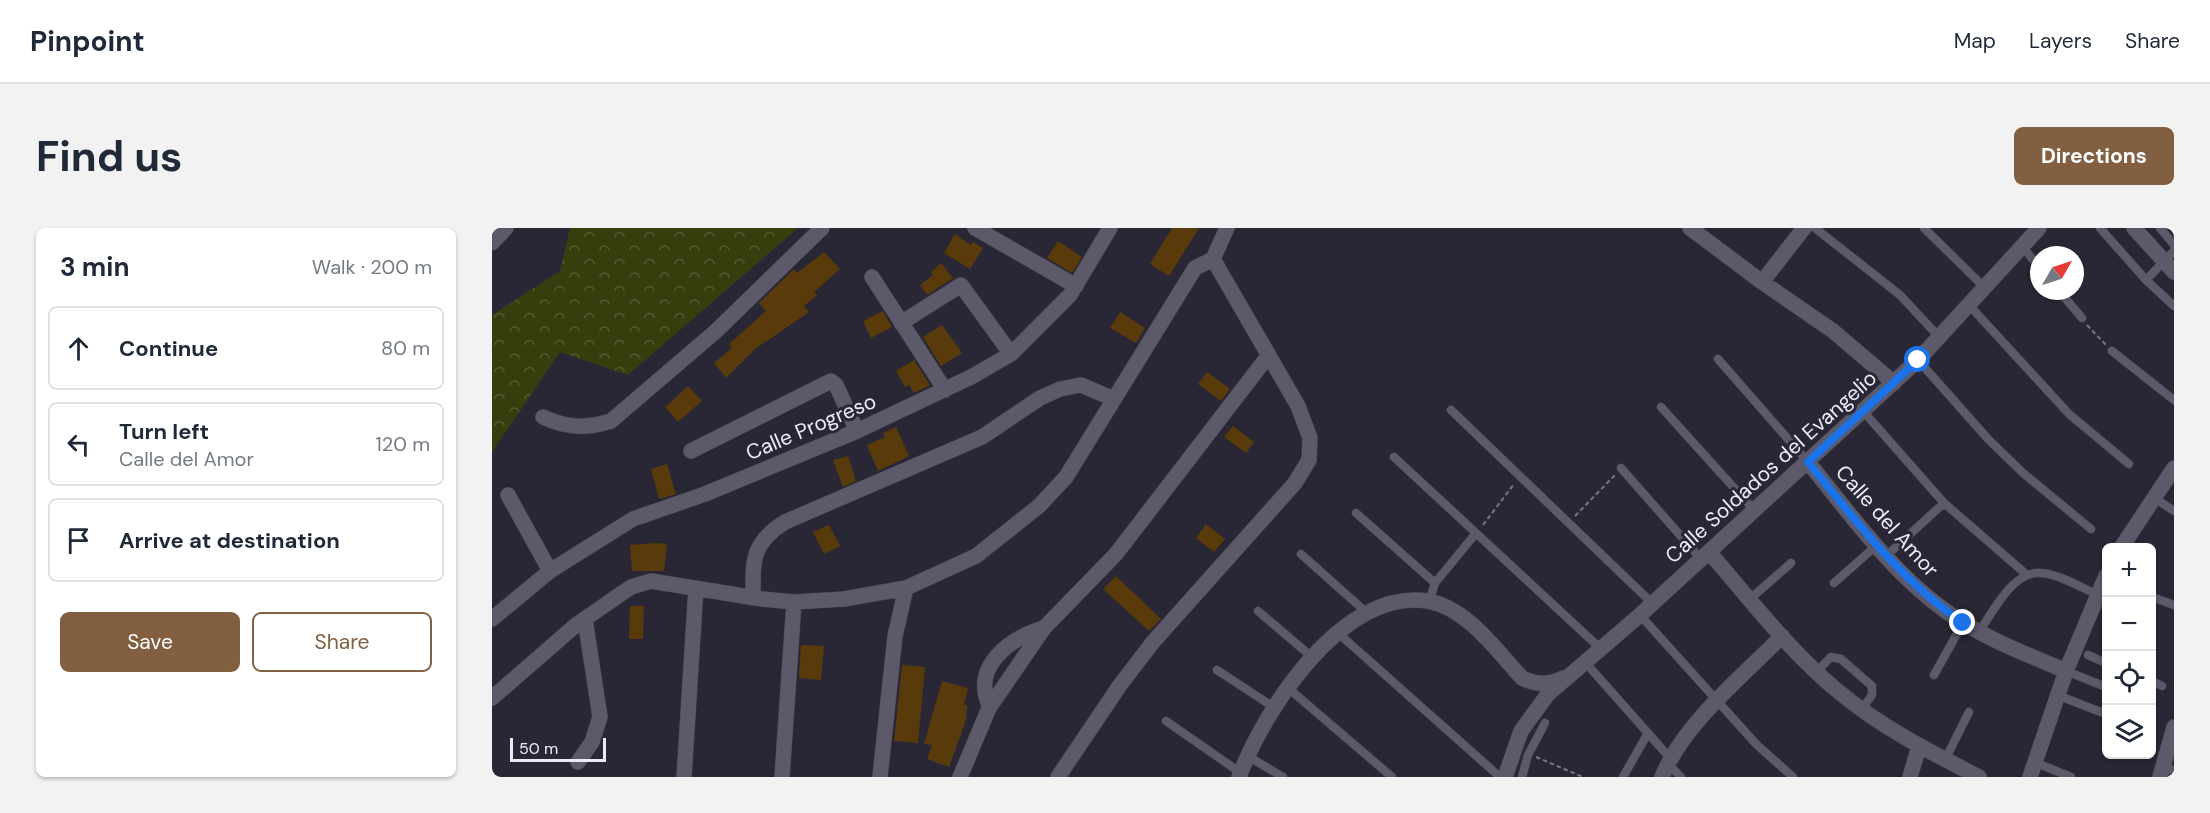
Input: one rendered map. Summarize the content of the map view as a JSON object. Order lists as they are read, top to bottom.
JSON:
{
  "streets": {
    "street": ["Calle Progreso", "Calle Soldados del Evangelio", "Calle del Amor"]
  },
  "crossings": [
    ["Calle Soldados del Evangelio", "Calle del Amor"]
  ],
  "scale_bar": "50 m",
  "north": "top right",
  "page": {
    "header": "Pinpoint",
    "nav": ["Map", "Layers", "Share"],
    "buttons": [
      "Directions",
      ["Save", "Share"]
    ],
    "title": "Find us",
    "heading": ["3 min", "Walk · 200 m"],
    "list": [
      ["Continue", "80 m"],
      ["Turn left", "Calle del Amor", "120 m"],
      "Arrive at destination"
    ],
    "map_buttons": ["+", "−"],
    "scale": "50 m"
  }
}
